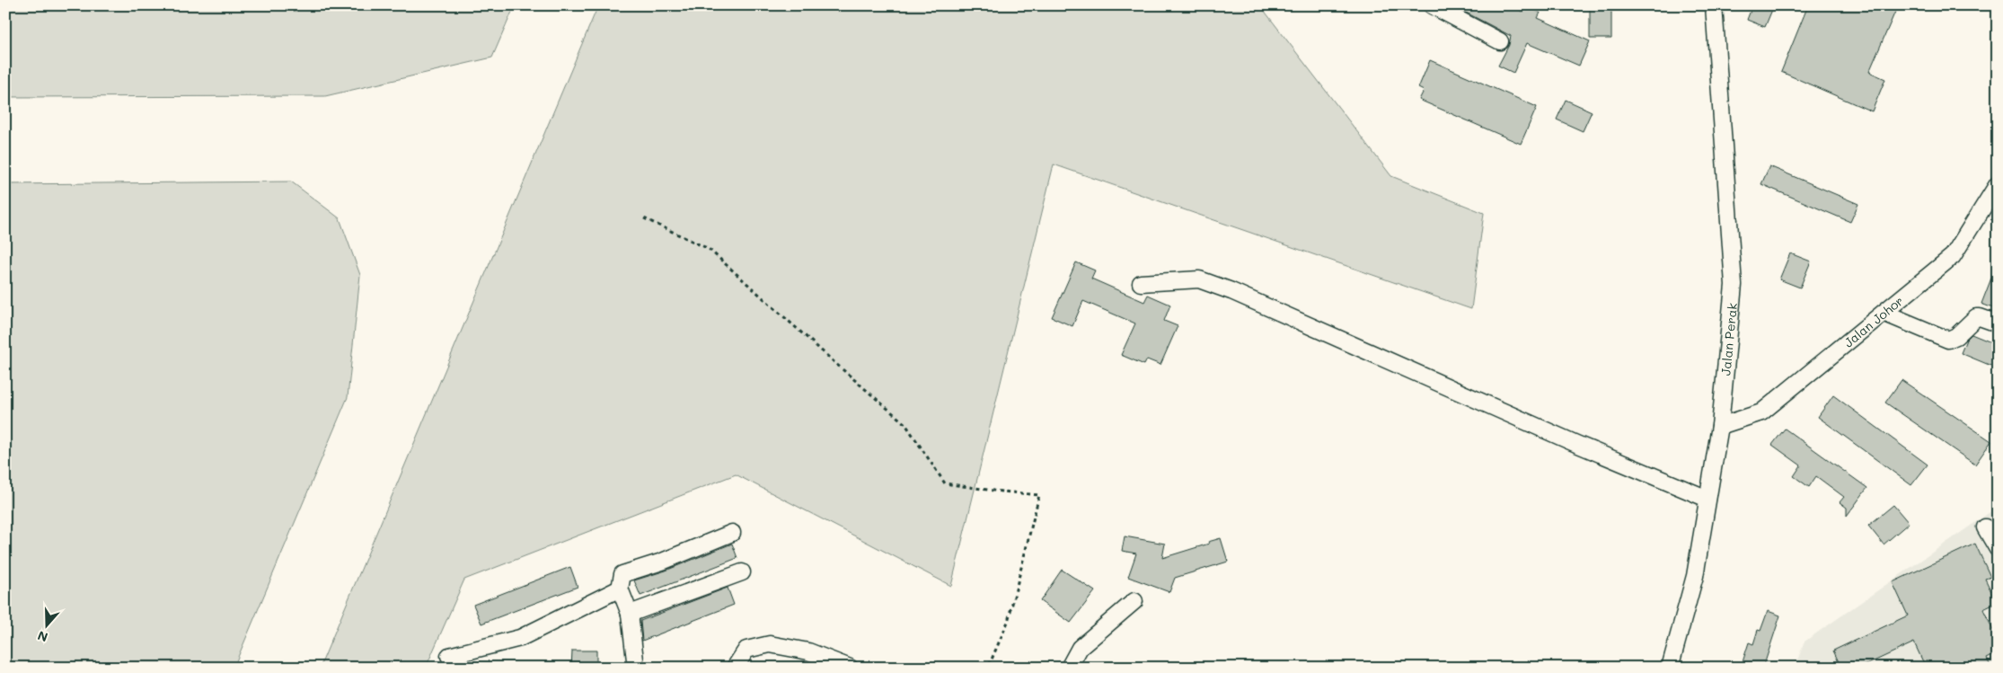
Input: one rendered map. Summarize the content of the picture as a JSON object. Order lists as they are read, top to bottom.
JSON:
{
  "streets": {
    "street": ["Jalan Johor", "Jalan Perak"]
  },
  "crossings": [
    ["Jalan Johor", "Jalan Perak"]
  ],
  "north": "bottom"
}
